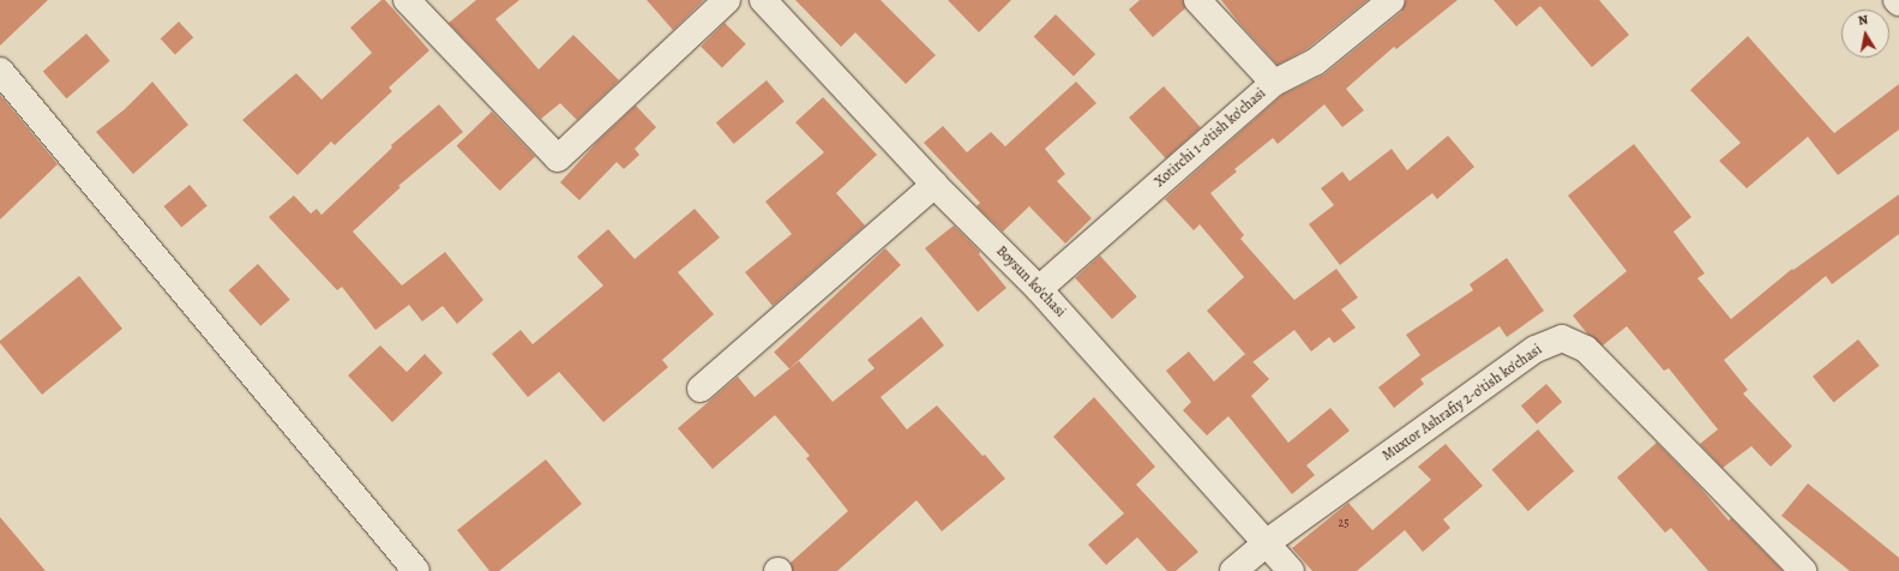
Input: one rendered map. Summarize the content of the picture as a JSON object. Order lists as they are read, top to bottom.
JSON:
{
  "streets": {
    "street": ["Xotirchi 1-o'tish ko'chasi", "Boysun ko'chasi", "Muxtor Ashrafiy 2-o'tish ko'chasi"]
  },
  "crossings": [
    ["Xotirchi 1-o'tish ko'chasi", "Boysun ko'chasi"],
    ["Boysun ko'chasi", "Muxtor Ashrafiy 2-o'tish ko'chasi"]
  ],
  "house_numbers": ["25"],
  "north": "top"
}
